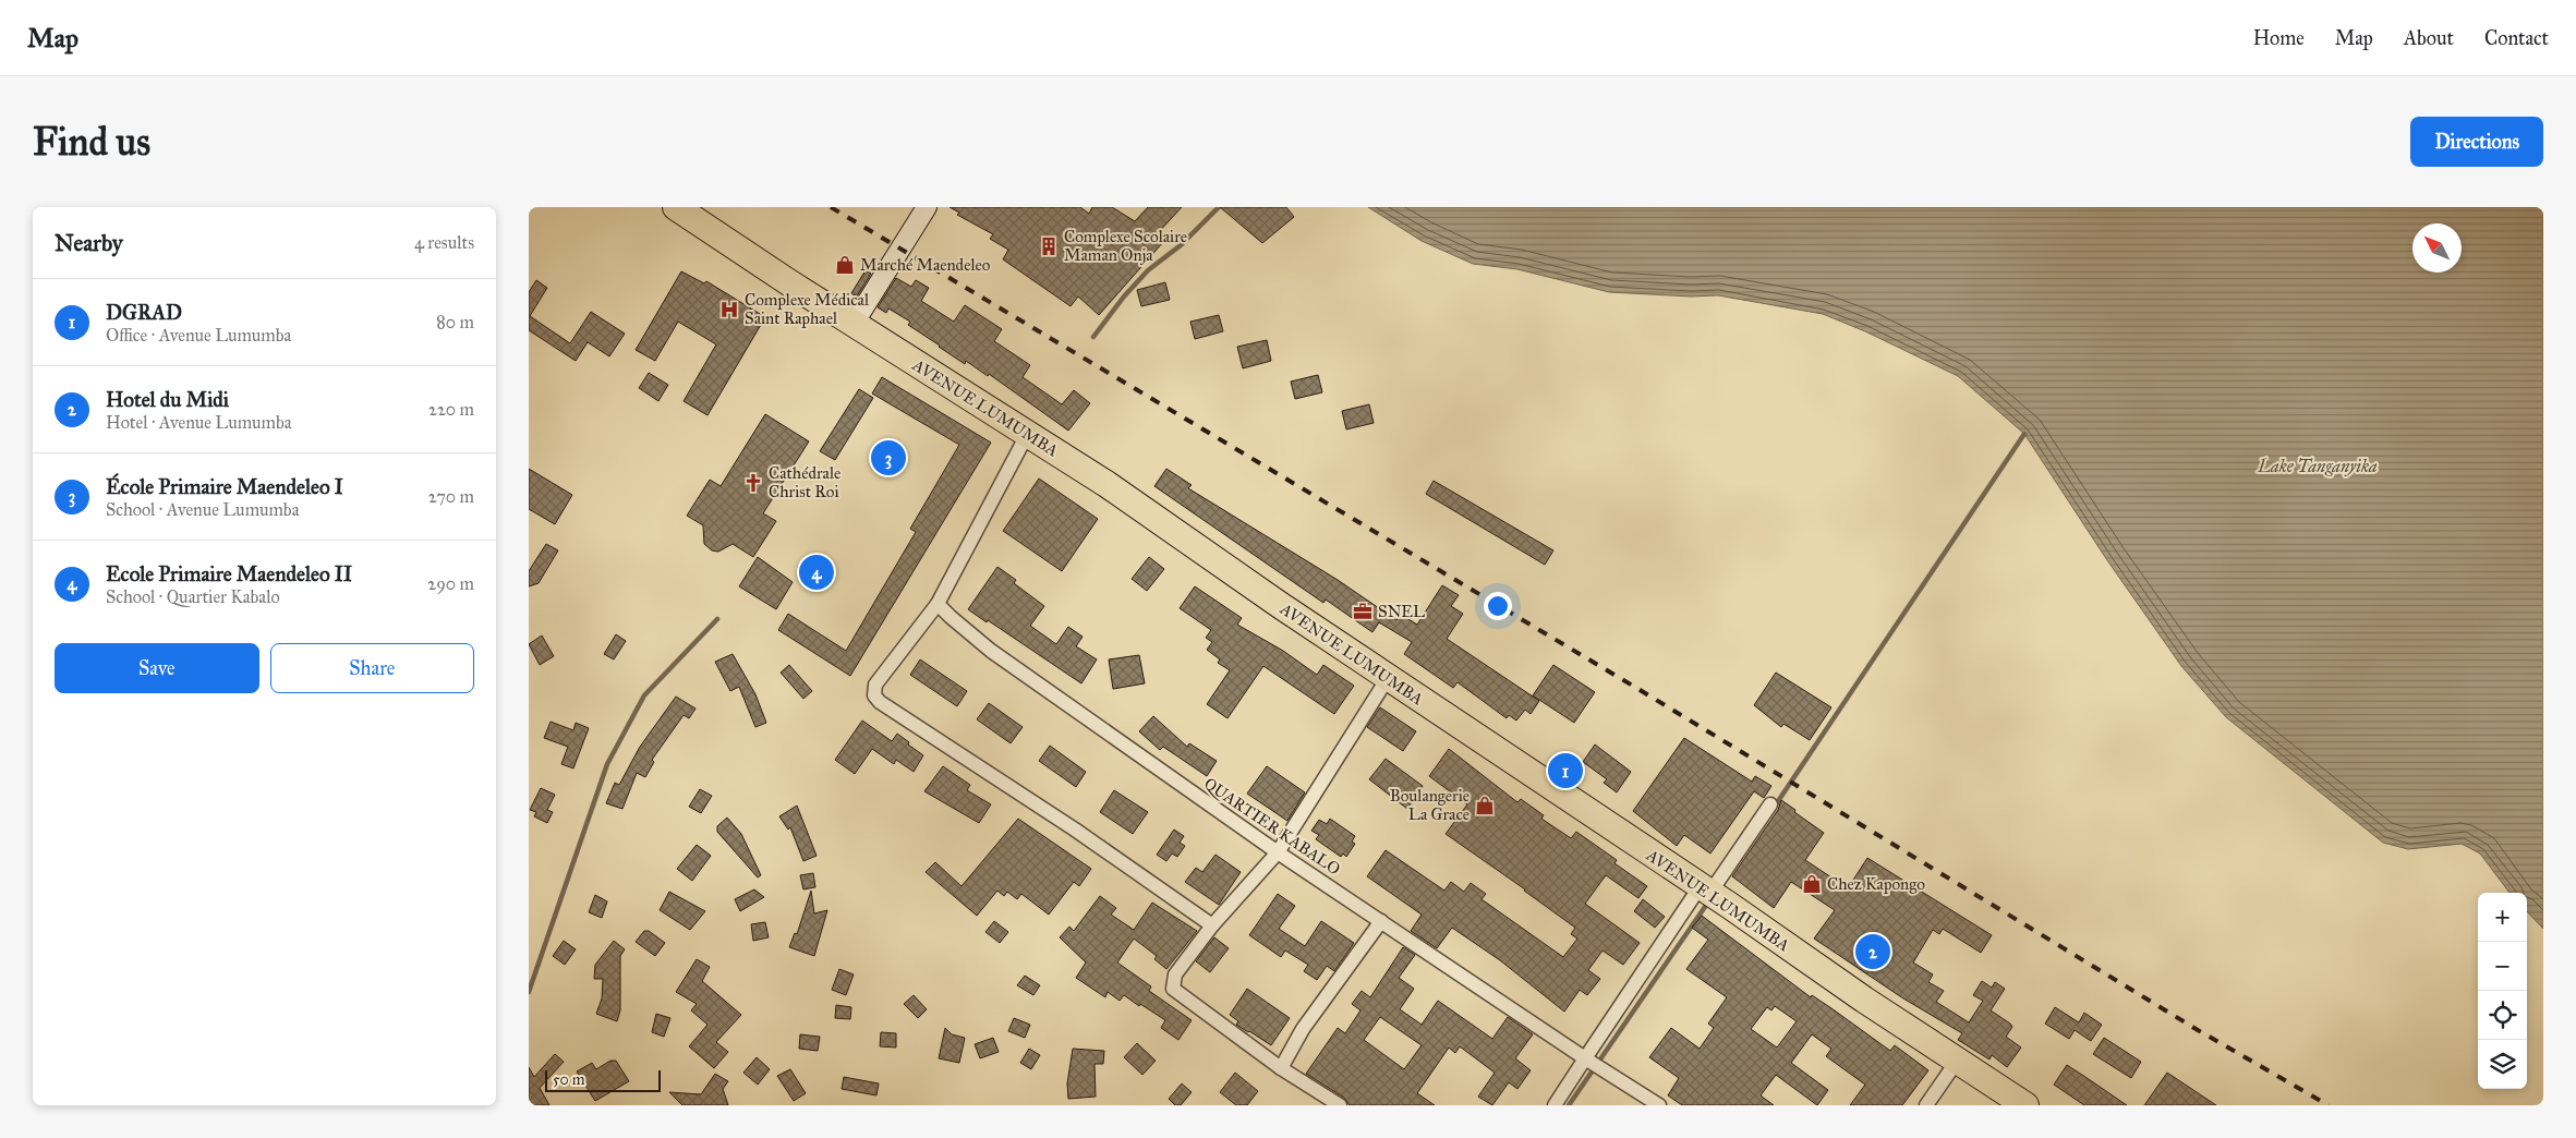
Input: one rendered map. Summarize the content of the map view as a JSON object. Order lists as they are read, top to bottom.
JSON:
{
  "streets": {
    "highway": ["AVENUE LUMUMBA"],
    "street": ["QUARTIER KABALO"]
  },
  "water": ["Lake Tanganyika"],
  "places": {
    "building": ["Complexe Scolaire Maman Onja"],
    "shop": ["Marché Maendeleo", "Boulangerie La Grace", "Chez Kapongo"],
    "hospital": ["Complexe Médical Saint Raphael"],
    "church": ["Cathédrale Christ Roi"],
    "office": ["SNEL"]
  },
  "scale_bar": "50 m",
  "north": "top left",
  "page": {
    "header": "Map",
    "nav": [
      "Home",
      "Map",
      "About",
      "Contact"
    ],
    "buttons": [
      "Directions",
      ["Save", "Share"]
    ],
    "title": "Find us",
    "heading": ["Nearby", "4 results"],
    "list": [
      {
        "mark": "1",
        "name": "DGRAD",
        "note": "Office · Avenue Lumumba",
        "value": "80 m"
      },
      {
        "mark": "2",
        "name": "Hotel du Midi",
        "note": "Hotel · Avenue Lumumba",
        "value": "220 m"
      },
      {
        "mark": "3",
        "name": "École Primaire Maendeleo I",
        "note": "School · Avenue Lumumba",
        "value": "270 m"
      },
      {
        "mark": "4",
        "name": "Ecole Primaire Maendeleo II",
        "note": "School · Quartier Kabalo",
        "value": "290 m"
      }
    ],
    "pins": [
      "3",
      "4",
      "1",
      "2"
    ],
    "map_buttons": ["+", "−"],
    "scale": "50 m"
  }
}
